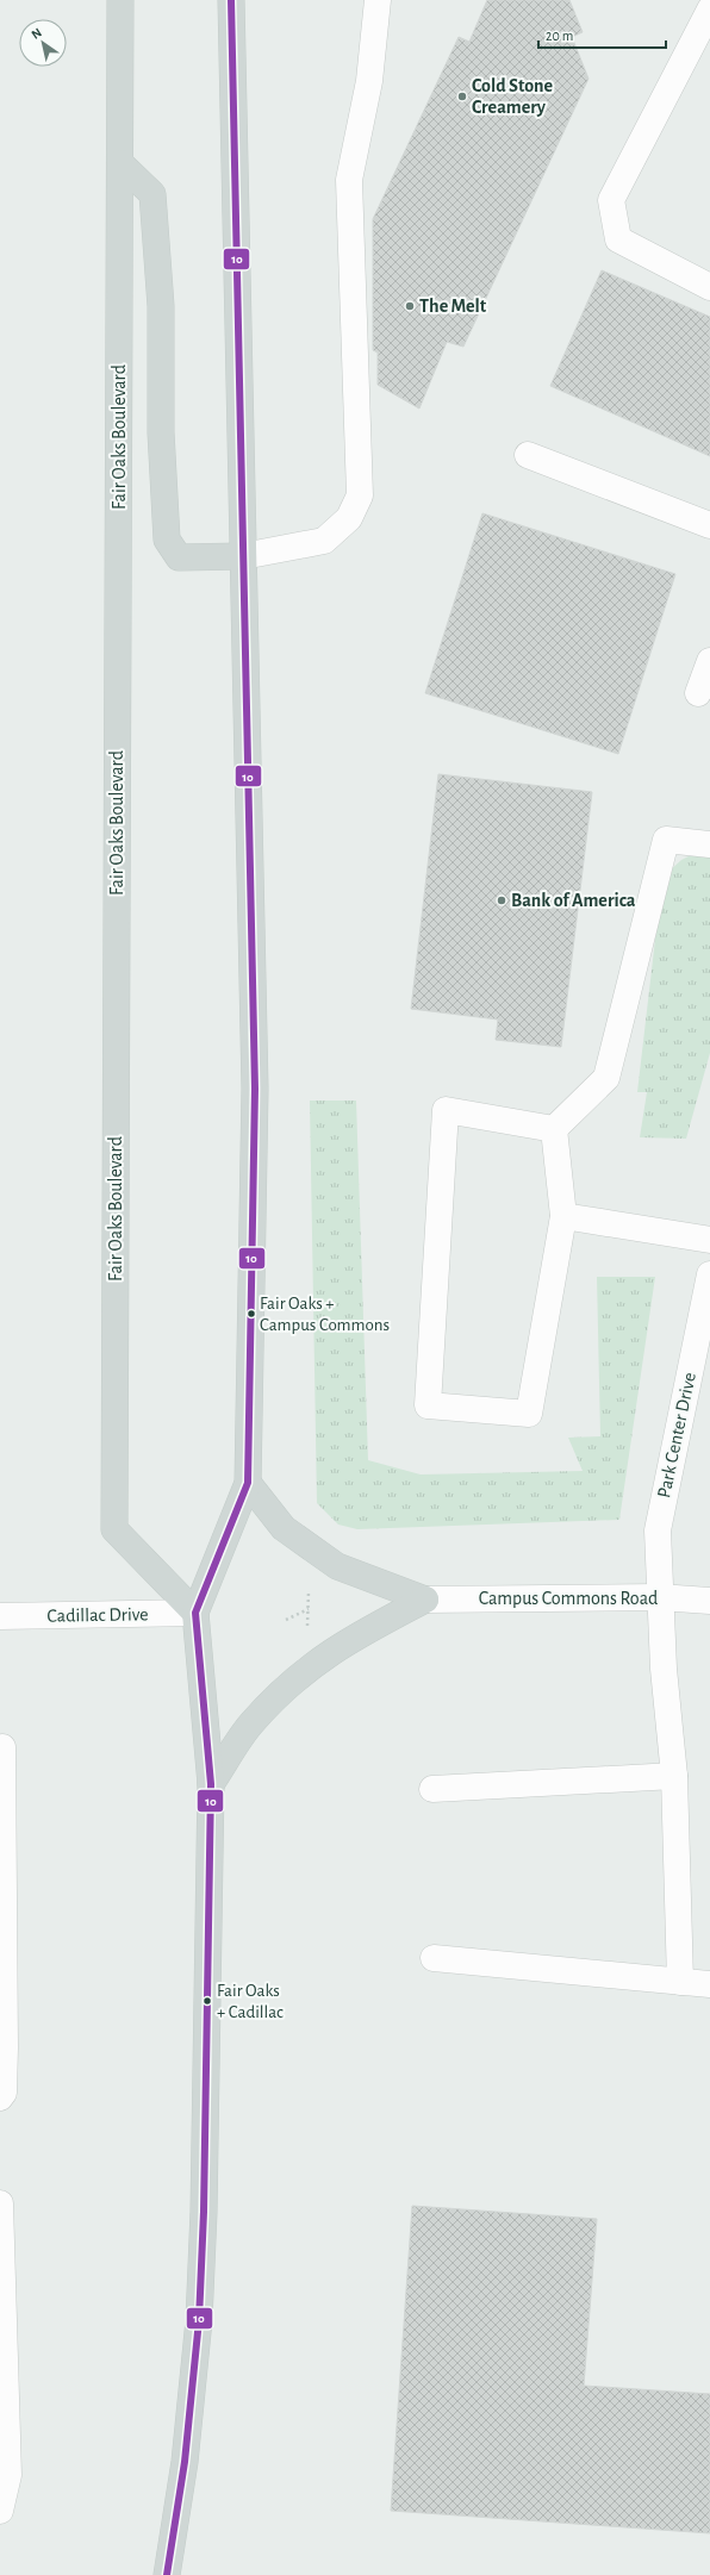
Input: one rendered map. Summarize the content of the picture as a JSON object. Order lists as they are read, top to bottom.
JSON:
{
  "streets": {
    "main road": ["Fair Oaks Boulevard"],
    "street": ["Park Center Drive", "Campus Commons Road", "Cadillac Drive"]
  },
  "crossings": [
    ["Fair Oaks Boulevard", "Cadillac Drive"],
    ["Park Center Drive", "Campus Commons Road"]
  ],
  "places": [
    "Cold Stone Creamery",
    "The Melt",
    "Bank of America",
    "Fair Oaks + Campus Commons",
    "Fair Oaks + Cadillac"
  ],
  "lines": ["transit line 10"],
  "scale_bar": "20 m",
  "north": "top left"
}
